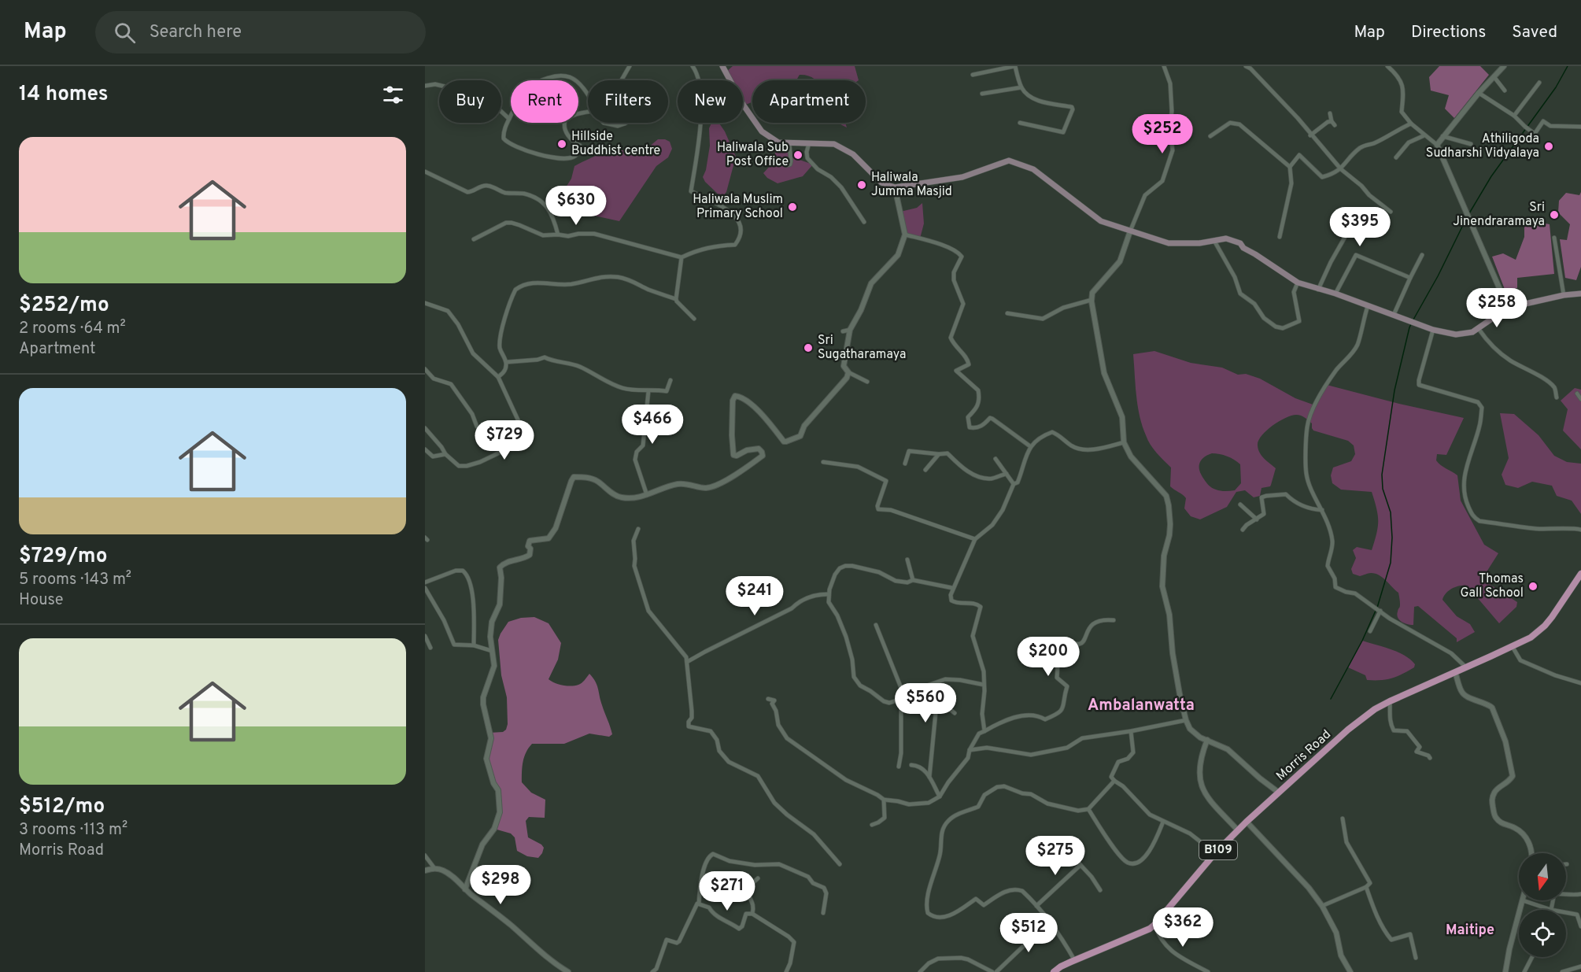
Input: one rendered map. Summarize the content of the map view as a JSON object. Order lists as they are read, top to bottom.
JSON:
{
  "streets": {
    "main road": ["Morris Road", "B109"]
  },
  "districts": ["Ambalanwatta", "Maitipe"],
  "places": [
    "Hillside Buddhist centre",
    "Athiligoda Sudharshi Vidyalaya",
    "Haliwala Sub Post Office",
    "Haliwala Jumma Masjid",
    "Haliwala Muslim Primary School",
    "Sri Jinendraramaya",
    "Sri Sugatharamaya",
    "Thomas Gall School"
  ],
  "north": "bottom",
  "page": {
    "header": "Map",
    "search": "Search here",
    "nav": ["Map", "Directions", "Saved"],
    "heading": "14 homes",
    "chip": [
      "Buy",
      "Rent",
      "Filters",
      "New",
      "Apartment"
    ],
    "price": [
      "$252",
      "$630",
      "$395",
      "$258",
      "$466",
      "$729",
      "$241",
      "$200",
      "$560",
      "$275",
      "$298",
      "$271",
      "$362",
      "$512"
    ],
    "list": [
      {
        "name": "$252/mo",
        "note": "2 rooms · 64 m² · Apartment"
      },
      {
        "name": "$729/mo",
        "note": "5 rooms · 143 m² · House"
      },
      {
        "name": "$512/mo",
        "note": "3 rooms · 113 m² · Morris Road"
      }
    ]
  }
}
